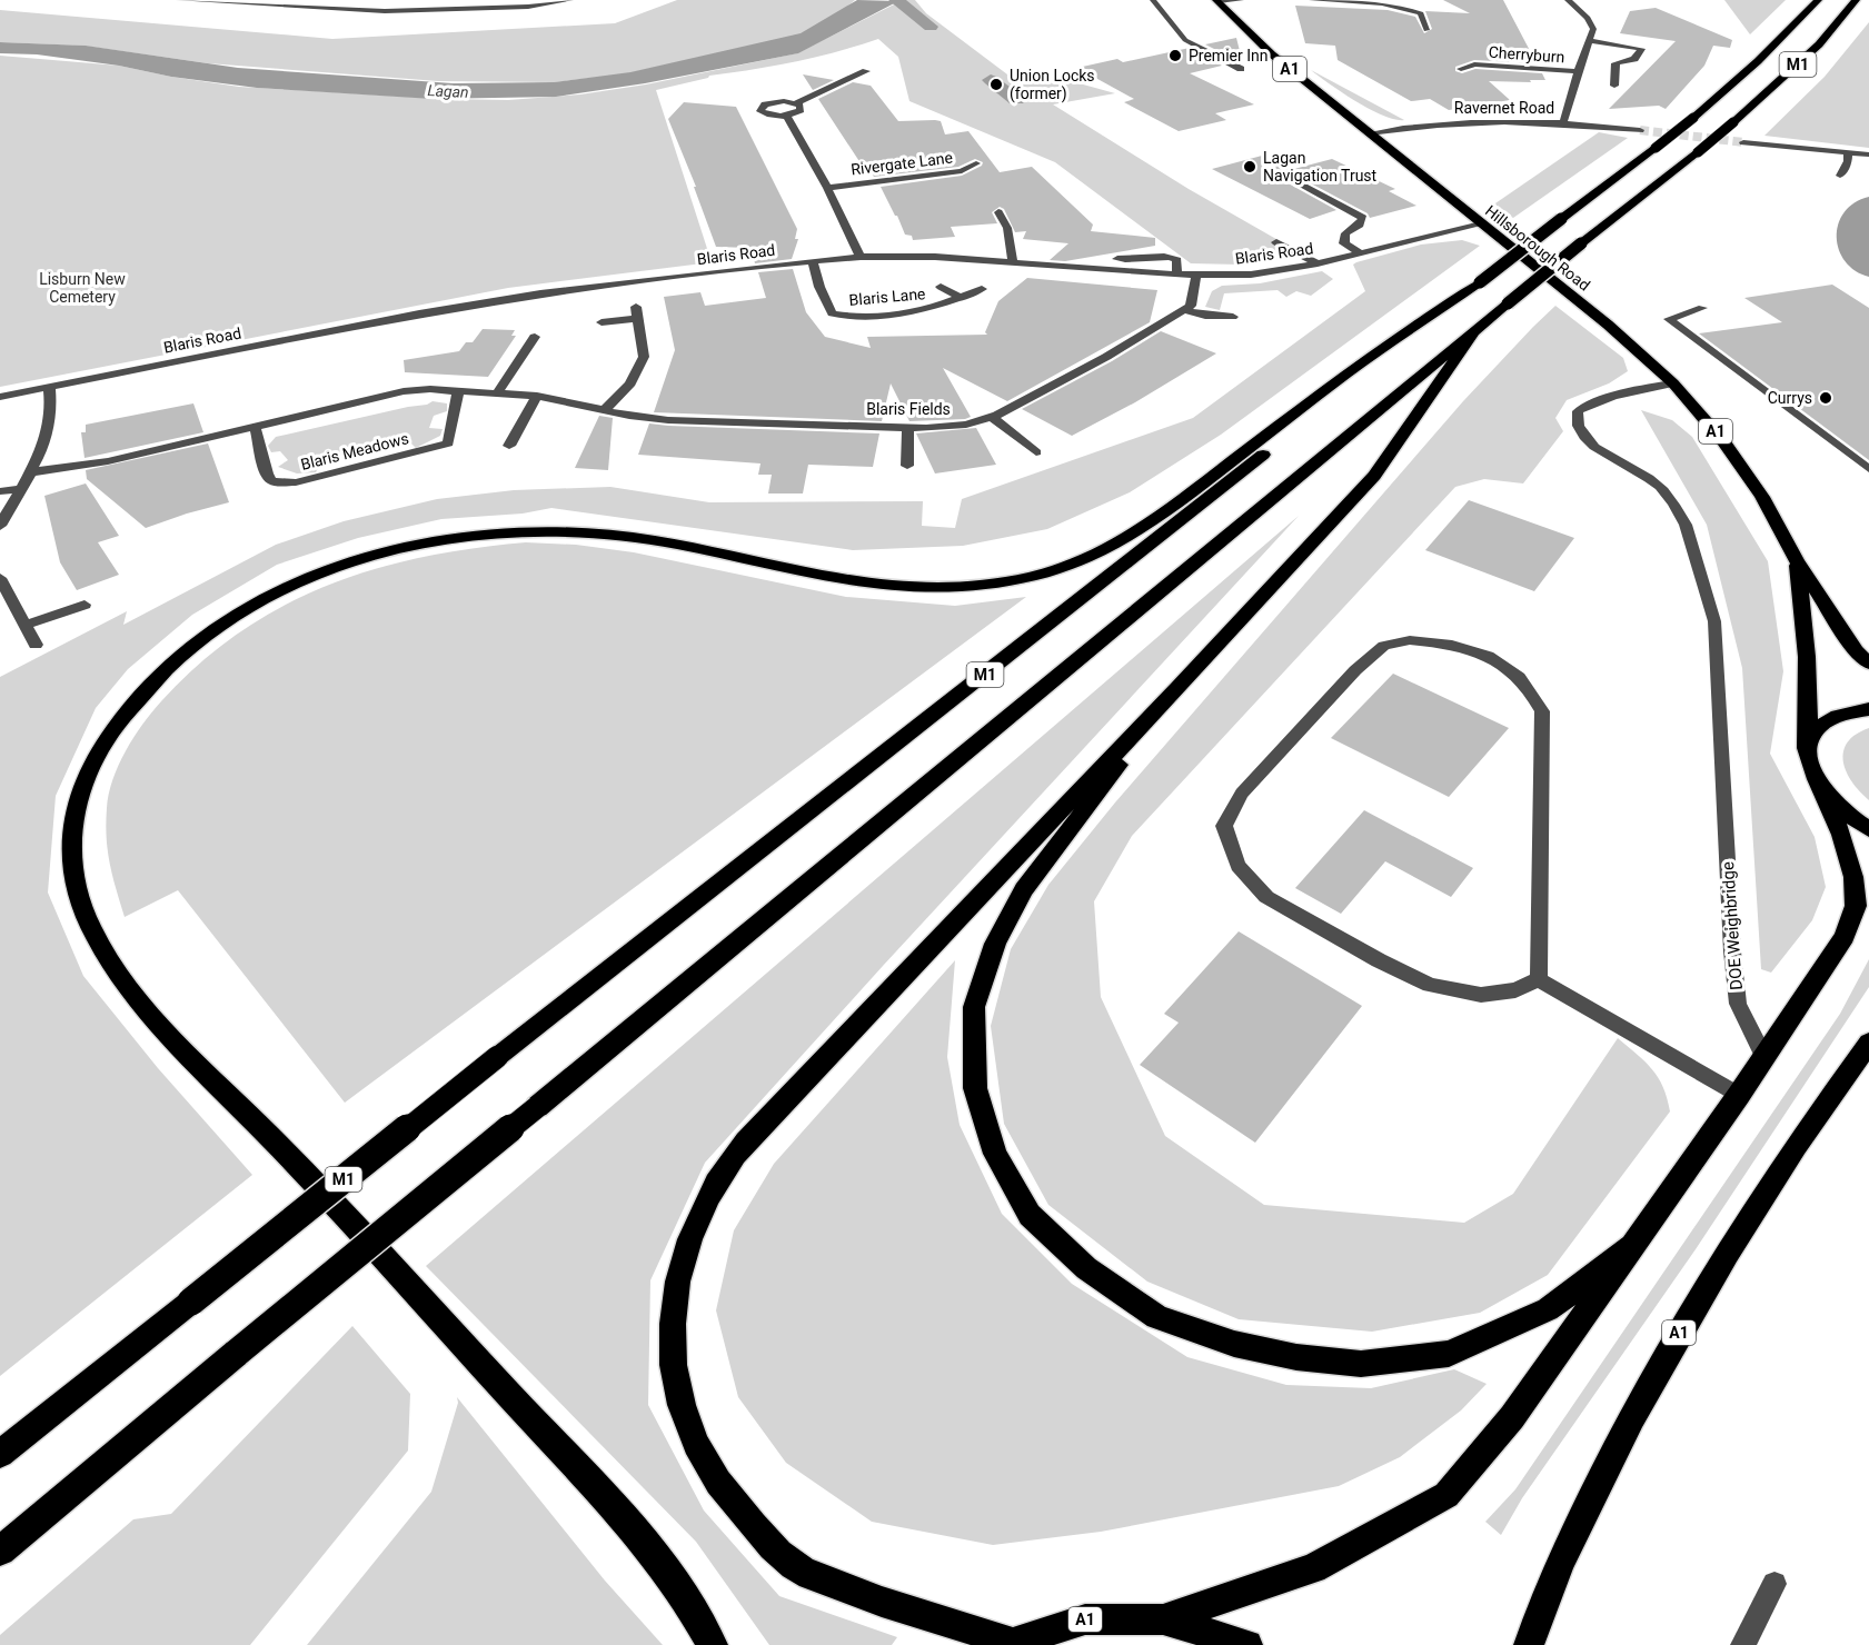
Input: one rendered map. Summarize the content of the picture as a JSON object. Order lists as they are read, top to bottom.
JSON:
{
  "streets": {
    "highway": ["M1", "A1", "Hillsborough Road"],
    "street": [
      "Cherryburn",
      "Ravernet Road",
      "Rivergate Lane",
      "Blaris Road",
      "Blaris Lane",
      "Blaris Fields",
      "Blaris Meadows",
      "DOE Weighbridge"
    ]
  },
  "crossings": [
    ["A1", "Hillsborough Road"],
    ["A1", "DOE Weighbridge"],
    ["Ravernet Road", "Hillsborough Road"],
    ["Hillsborough Road", "Blaris Road"],
    ["Hillsborough Road", "DOE Weighbridge"],
    ["Blaris Road", "Blaris Lane"],
    ["Blaris Road", "Blaris Fields"]
  ],
  "water": ["Lagan"],
  "parks": ["Lisburn New Cemetery"],
  "places": [
    "Premier Inn",
    "Union Locks (former)",
    "Lagan Navigation Trust",
    "Currys"
  ]
}
